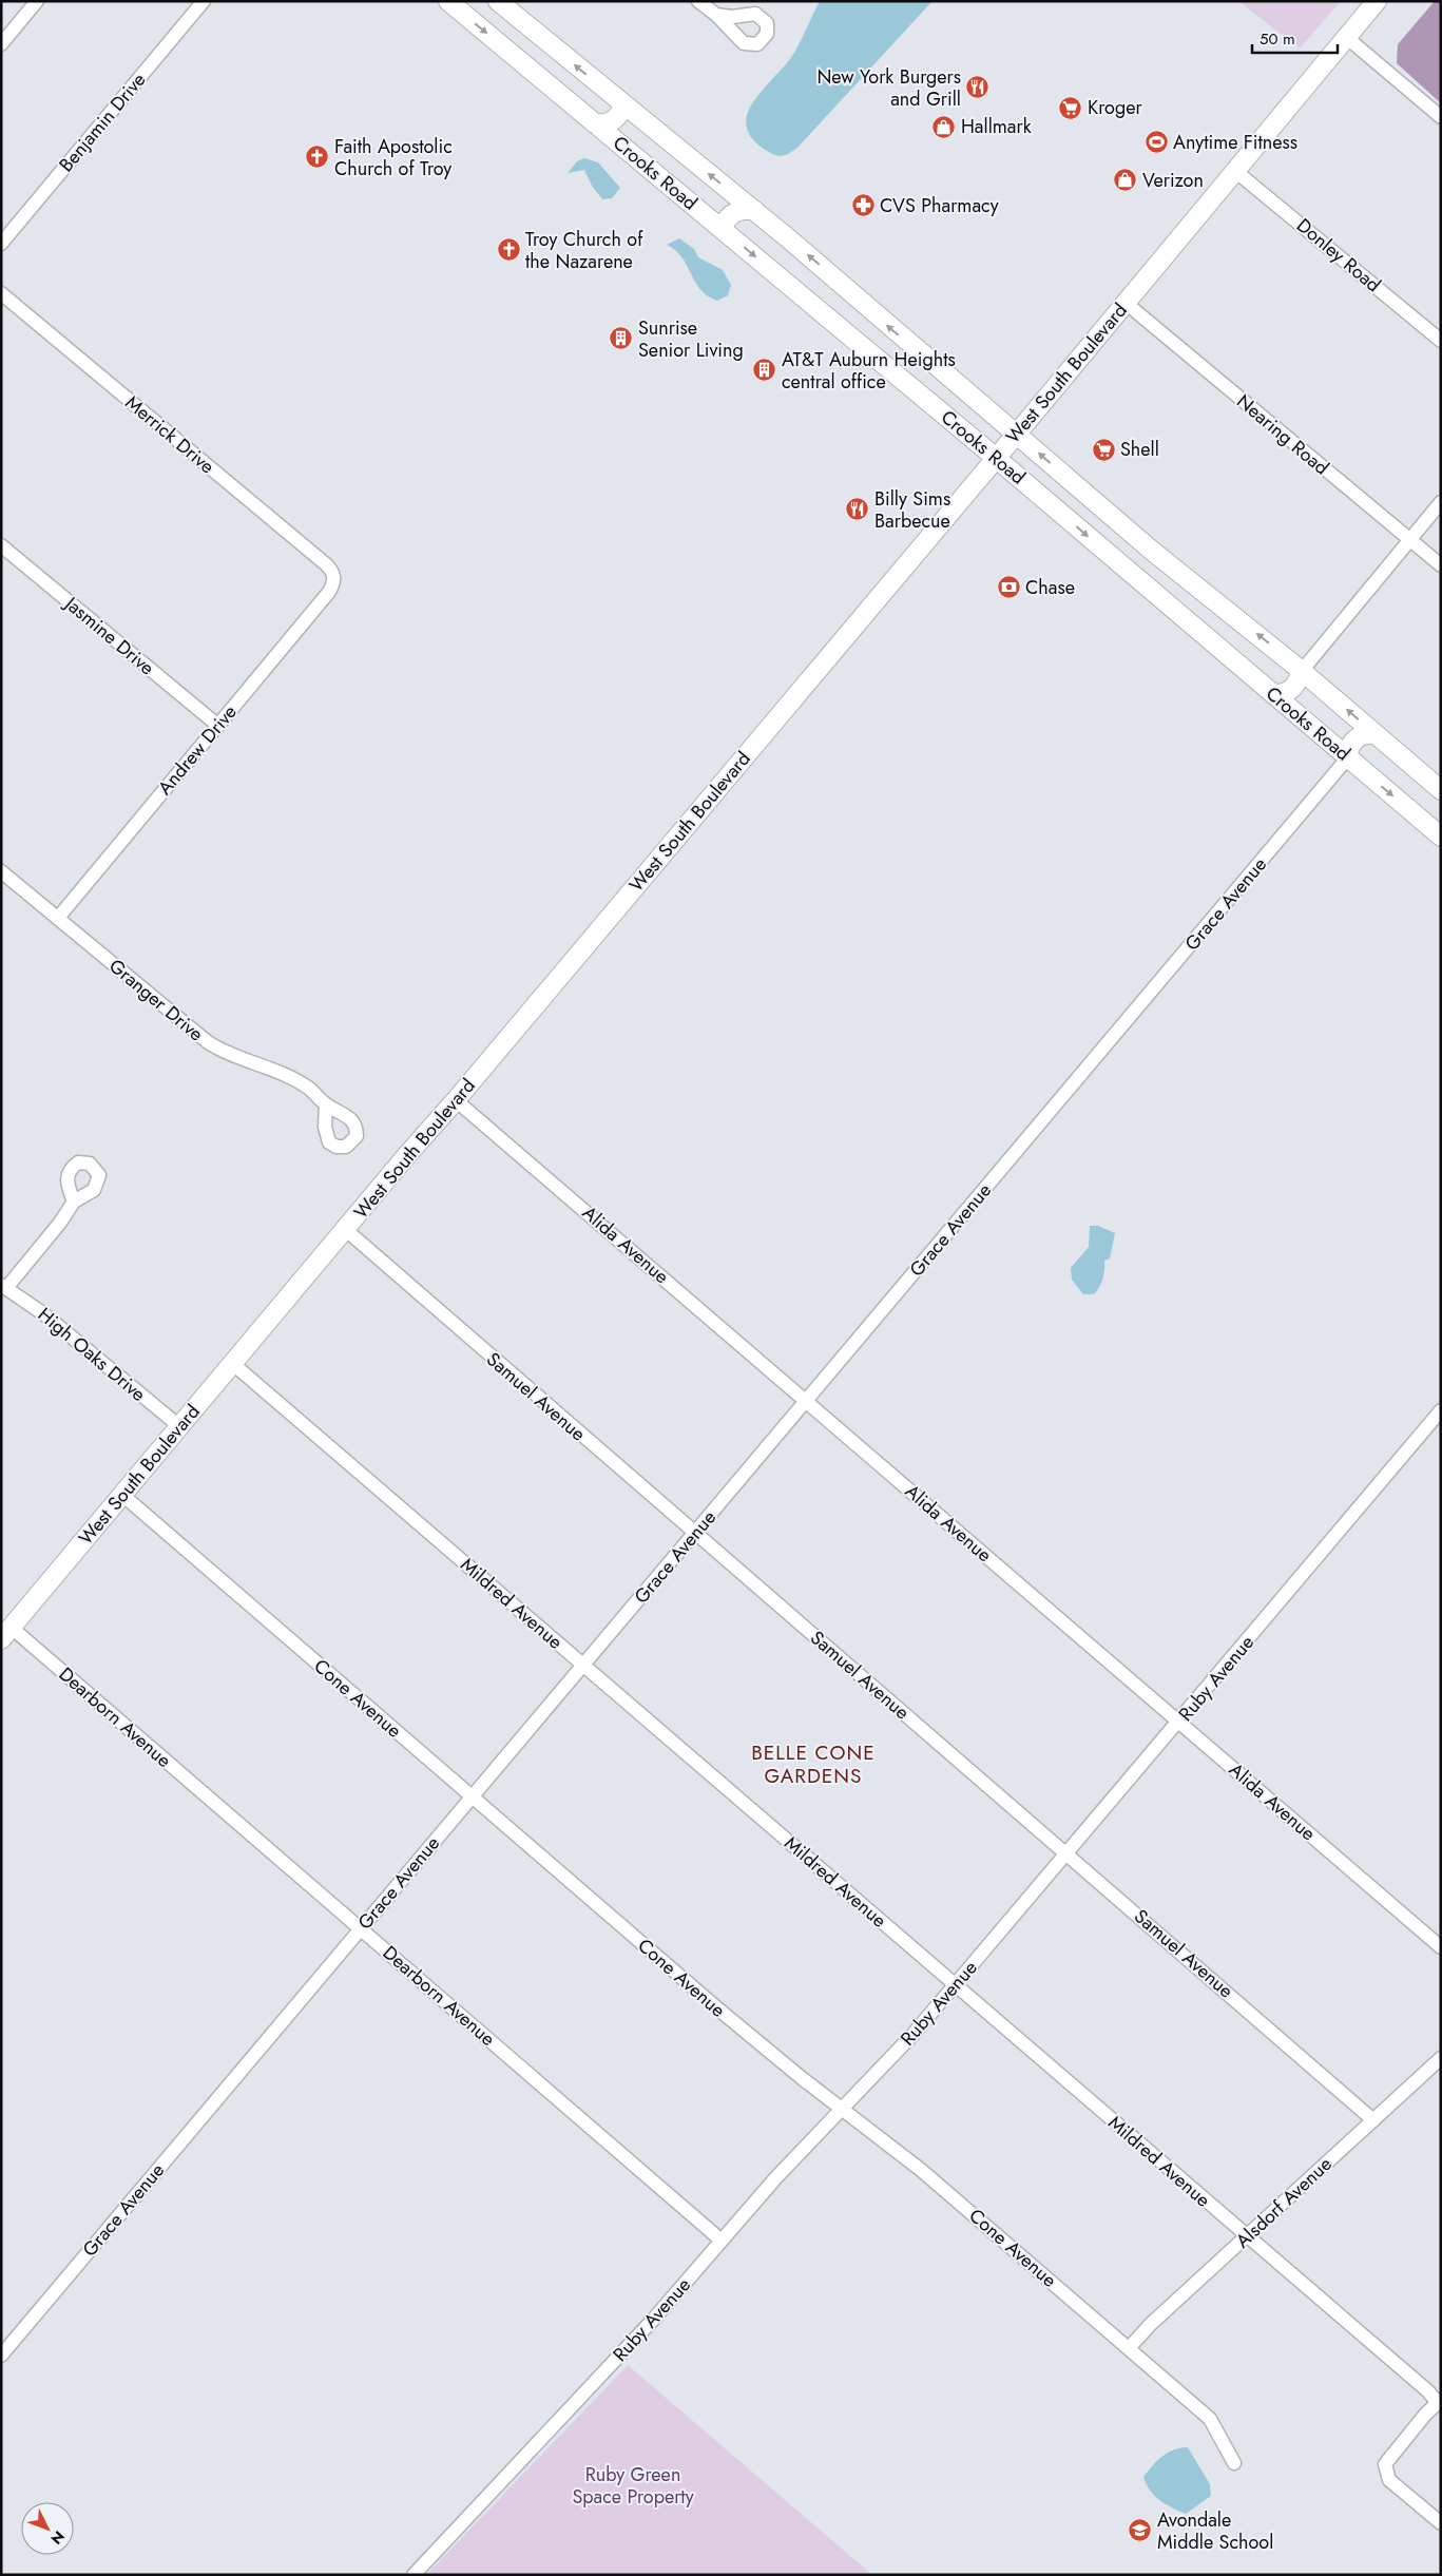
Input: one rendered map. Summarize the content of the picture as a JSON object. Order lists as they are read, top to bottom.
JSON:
{
  "streets": {
    "main road": ["Crooks Road", "West South Boulevard"],
    "street": [
      "Benjamin Drive",
      "Donley Road",
      "Merrick Drive",
      "Nearing Road",
      "Jasmine Drive",
      "Andrew Drive",
      "Grace Avenue",
      "Granger Drive",
      "Alida Avenue",
      "High Oaks Drive",
      "Samuel Avenue",
      "Mildred Avenue",
      "Ruby Avenue",
      "Cone Avenue",
      "Dearborn Avenue",
      "Alsdorf Avenue"
    ]
  },
  "crossings": [
    ["Crooks Road", "West South Boulevard"],
    ["Crooks Road", "Grace Avenue"],
    ["Donley Road", "West South Boulevard"],
    ["West South Boulevard", "Nearing Road"],
    ["West South Boulevard", "Alida Avenue"],
    ["West South Boulevard", "High Oaks Drive"],
    ["West South Boulevard", "Samuel Avenue"],
    ["West South Boulevard", "Mildred Avenue"],
    ["West South Boulevard", "Cone Avenue"],
    ["West South Boulevard", "Dearborn Avenue"],
    ["Merrick Drive", "Andrew Drive"],
    ["Jasmine Drive", "Andrew Drive"],
    ["Andrew Drive", "Granger Drive"],
    ["Grace Avenue", "Alida Avenue"],
    ["Grace Avenue", "Samuel Avenue"],
    ["Grace Avenue", "Mildred Avenue"],
    ["Grace Avenue", "Cone Avenue"],
    ["Grace Avenue", "Dearborn Avenue"],
    ["Alida Avenue", "Ruby Avenue"],
    ["Samuel Avenue", "Ruby Avenue"],
    ["Samuel Avenue", "Alsdorf Avenue"],
    ["Mildred Avenue", "Ruby Avenue"],
    ["Mildred Avenue", "Alsdorf Avenue"],
    ["Ruby Avenue", "Cone Avenue"],
    ["Ruby Avenue", "Dearborn Avenue"],
    ["Cone Avenue", "Alsdorf Avenue"]
  ],
  "districts": ["BELLE CONE GARDENS"],
  "parks": ["Ruby Green Space Property"],
  "places": {
    "restaurant": ["New York Burgers and Grill", "Billy Sims Barbecue"],
    "supermarket": ["Kroger", "Shell"],
    "shop": ["Hallmark", "Verizon"],
    "sports": ["Anytime Fitness"],
    "church": ["Faith Apostolic Church of Troy", "Troy Church of the Nazarene"],
    "pharmacy": ["CVS Pharmacy"],
    "building": ["Sunrise Senior Living", "AT&T Auburn Heights central office"],
    "bank": ["Chase"],
    "school or university": ["Avondale Middle School"]
  },
  "scale_bar": "50 m",
  "north": "bottom right"
}
